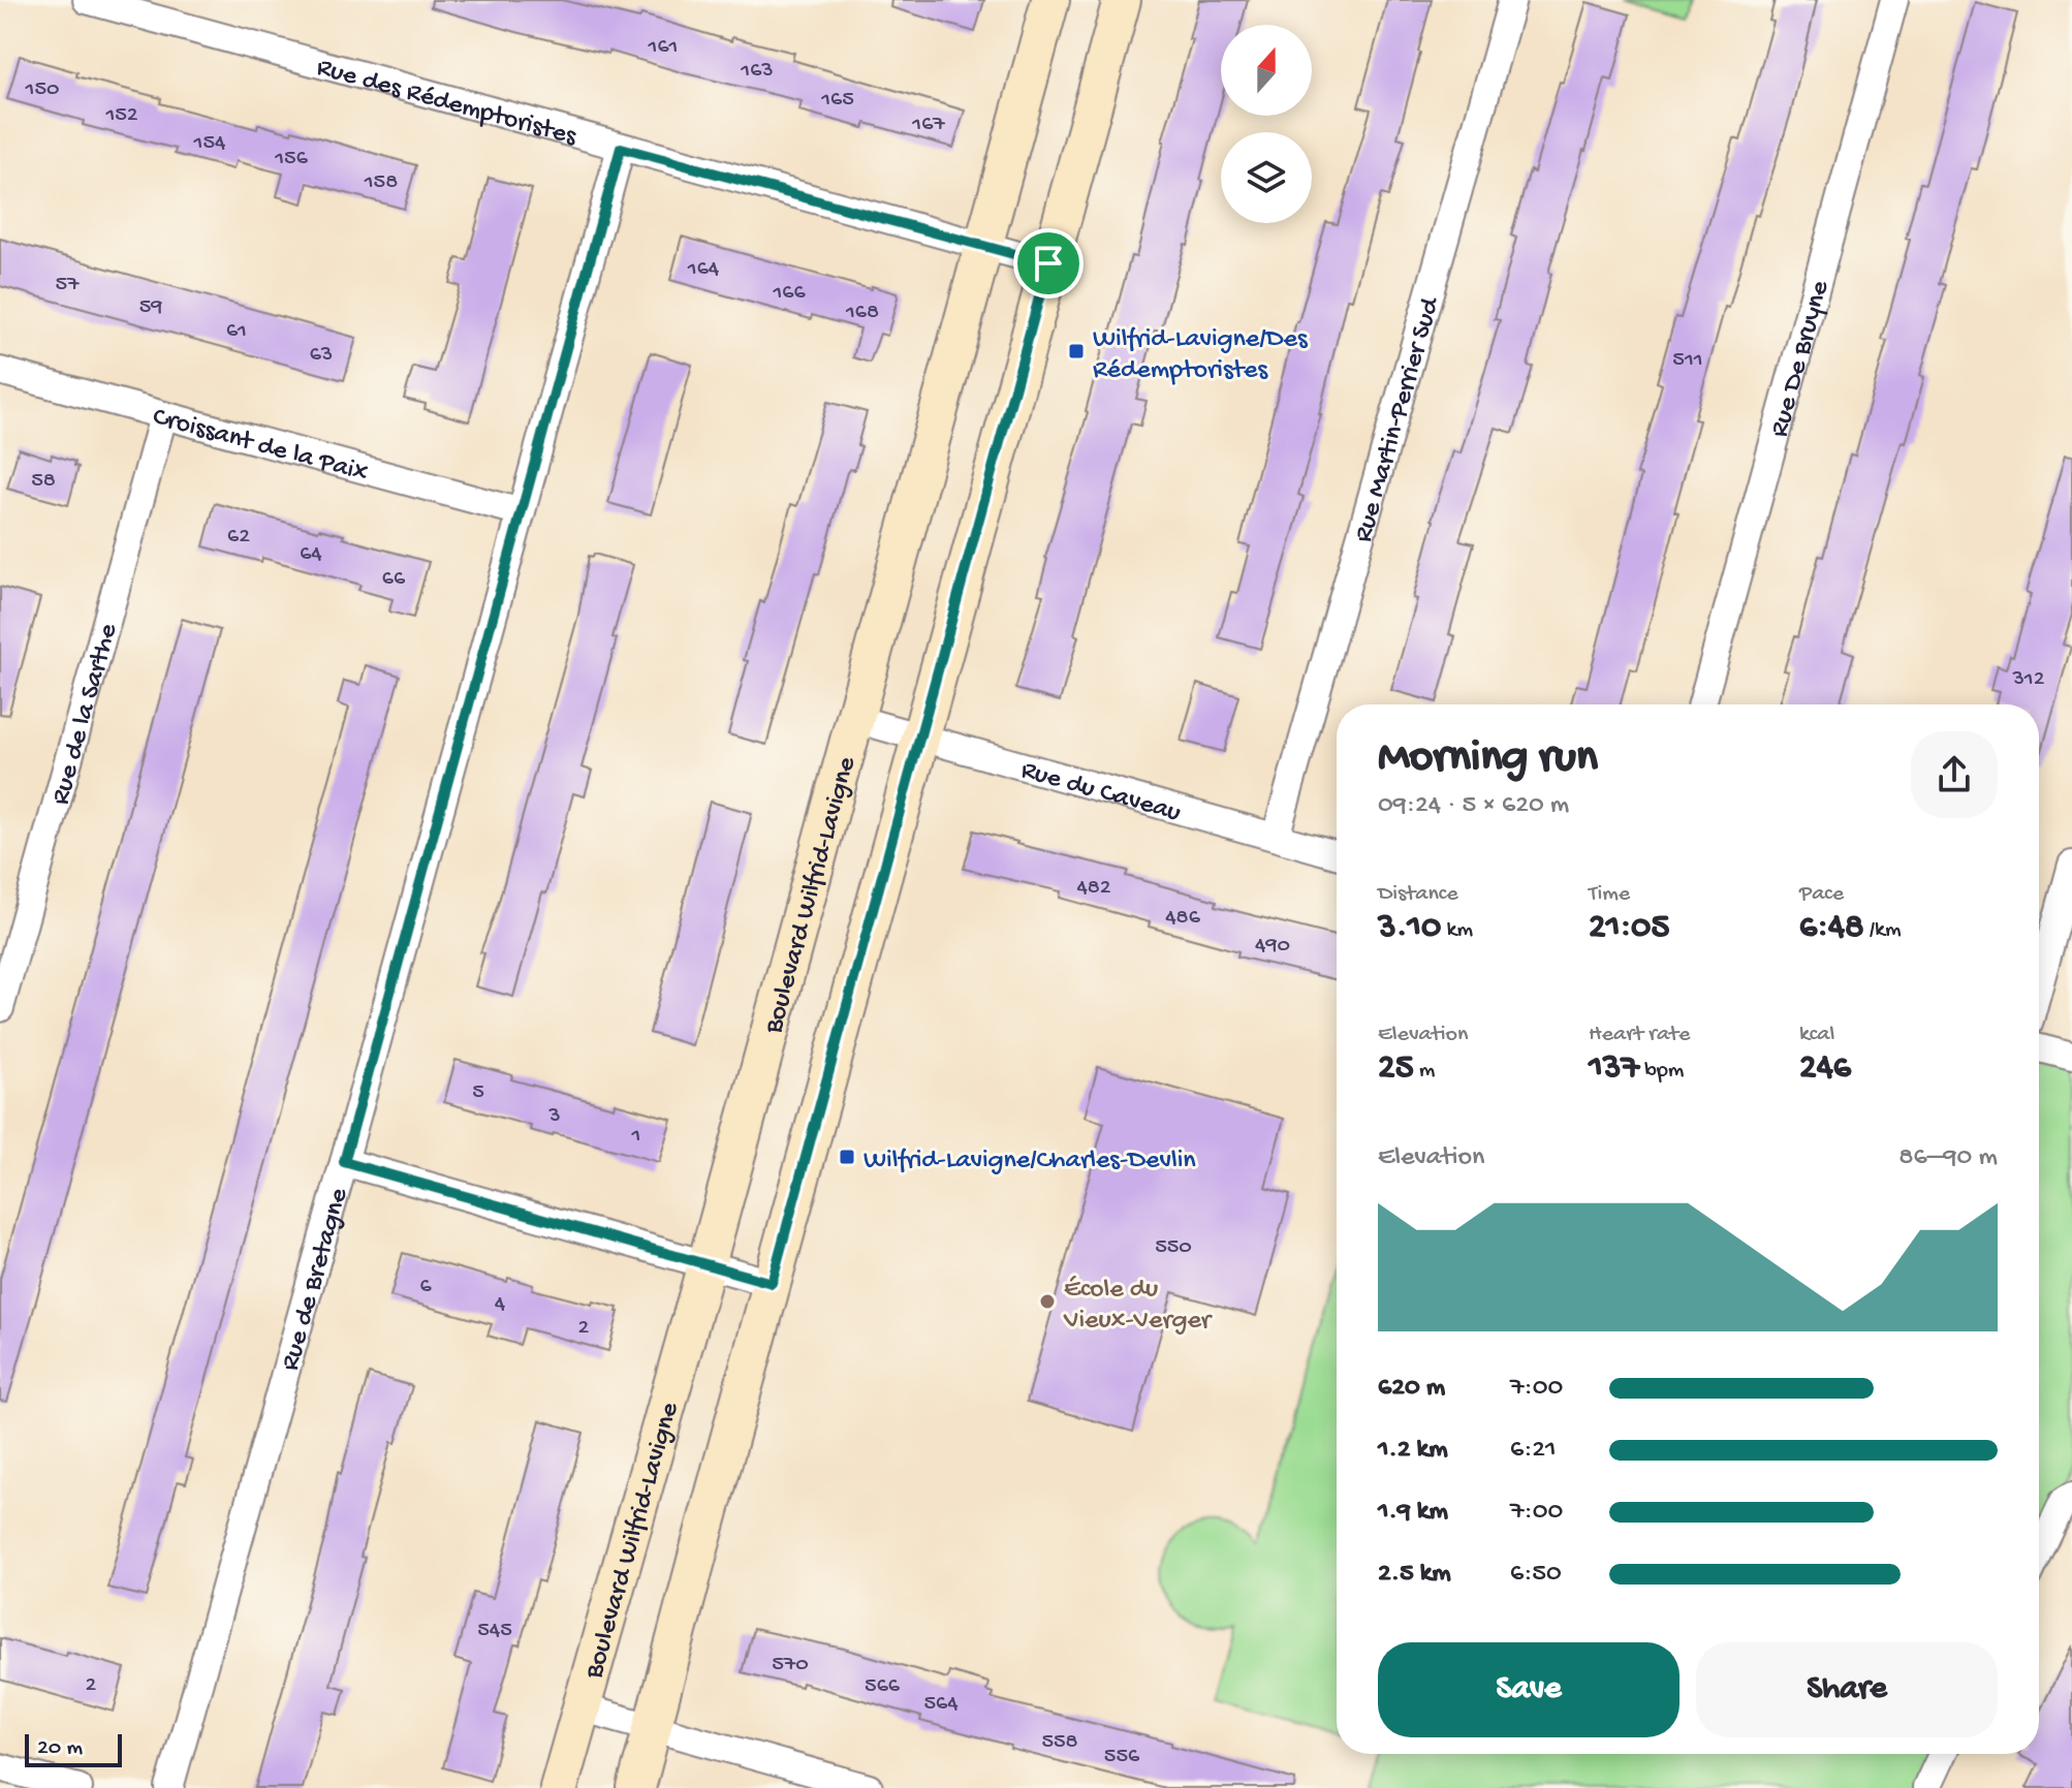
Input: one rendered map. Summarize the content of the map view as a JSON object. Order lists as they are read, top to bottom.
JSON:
{
  "streets": {
    "main road": ["Boulevard Wilfrid-Lavigne"],
    "street": [
      "Rue des Rédemptoristes",
      "Rue De Bruyne",
      "Rue Martin-Perrier Sud",
      "Croissant de la Paix",
      "Rue de la Sarthe",
      "Rue du Caveau",
      "Rue de Bretagne"
    ]
  },
  "crossings": [
    ["Rue des Rédemptoristes", "Boulevard Wilfrid-Lavigne"],
    ["Rue des Rédemptoristes", "Rue de Bretagne"],
    ["Rue Martin-Perrier Sud", "Rue du Caveau"],
    ["Croissant de la Paix", "Rue de la Sarthe"],
    ["Croissant de la Paix", "Rue de Bretagne"],
    ["Rue du Caveau", "Boulevard Wilfrid-Lavigne"]
  ],
  "places": {
    "transit": ["Wilfrid-Lavigne/Des Rédemptoristes", "Wilfrid-Lavigne/Charles-Devlin"],
    "other": ["École du Vieux-Verger"]
  },
  "house_numbers": [
    "161",
    "163",
    "150",
    "165",
    "152",
    "167",
    "154",
    "156",
    "158",
    "164",
    "57",
    "166",
    "59",
    "168",
    "61",
    "63",
    "511",
    "58",
    "62",
    "64",
    "66",
    "312",
    "482",
    "486",
    "490",
    "5",
    "3",
    "1",
    "550",
    "6",
    "4",
    "2",
    "545",
    "570",
    "2",
    "566",
    "564",
    "558",
    "556"
  ],
  "scale_bar": "20 m",
  "north": "top",
  "page": {
    "heading": ["Morning run", "09:24 · 5 × 620 m"],
    "stats": [
      ["Distance", "3.10 km"],
      ["Time", "21:05"],
      ["Pace", "6:48 /km"],
      ["Elevation", "25 m"],
      ["Heart rate", "137 bpm"],
      ["kcal", "246"]
    ],
    "chart": ["Elevation", "86–90 m"],
    "list": [
      {
        "name": "620 m",
        "note": "7:00"
      },
      {
        "name": "1.2 km",
        "note": "6:21"
      },
      {
        "name": "1.9 km",
        "note": "7:00"
      },
      {
        "name": "2.5 km",
        "note": "6:50"
      }
    ],
    "buttons": ["Save", "Share"],
    "scale": "20 m"
  }
}
